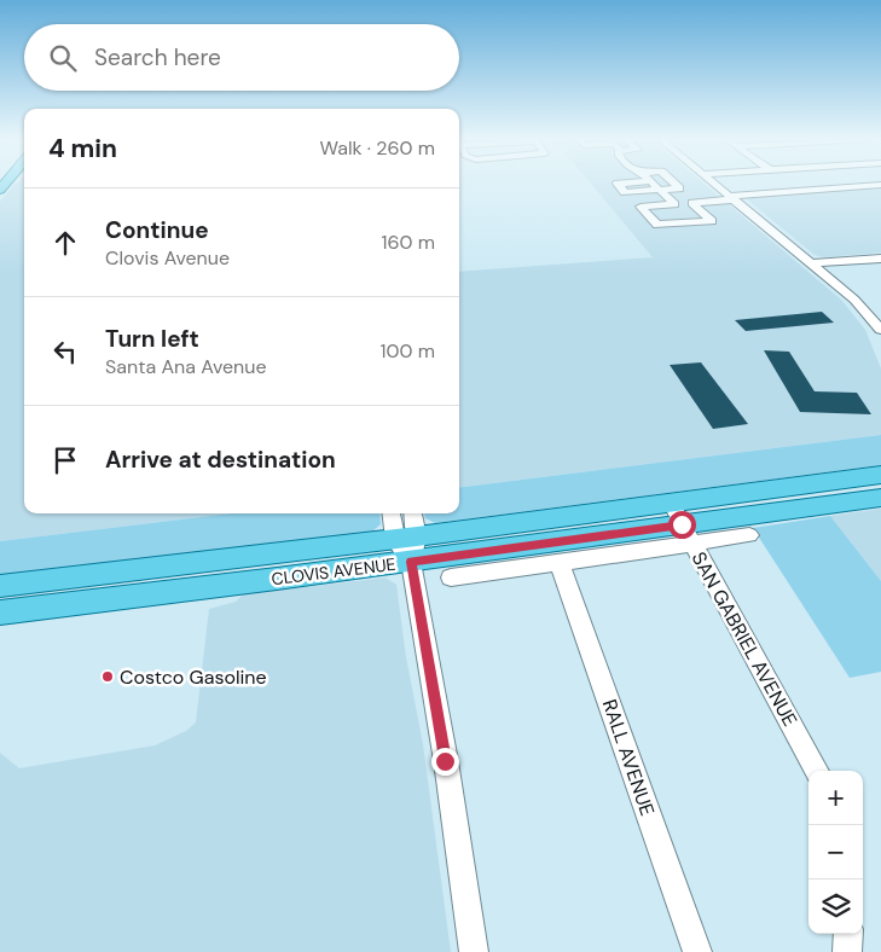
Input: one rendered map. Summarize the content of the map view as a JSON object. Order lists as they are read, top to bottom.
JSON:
{
  "streets": {
    "main road": ["CLOVIS AVENUE"],
    "street": ["SAN GABRIEL AVENUE", "RALL AVENUE"]
  },
  "crossings": [
    ["CLOVIS AVENUE", "SAN GABRIEL AVENUE"]
  ],
  "places": ["Costco Gasoline"],
  "page": {
    "search": "Search here",
    "heading": ["4 min", "Walk · 260 m"],
    "list": [
      ["Continue", "Clovis Avenue", "160 m"],
      ["Turn left", "Santa Ana Avenue", "100 m"],
      "Arrive at destination"
    ],
    "map_buttons": ["+", "−"]
  }
}
